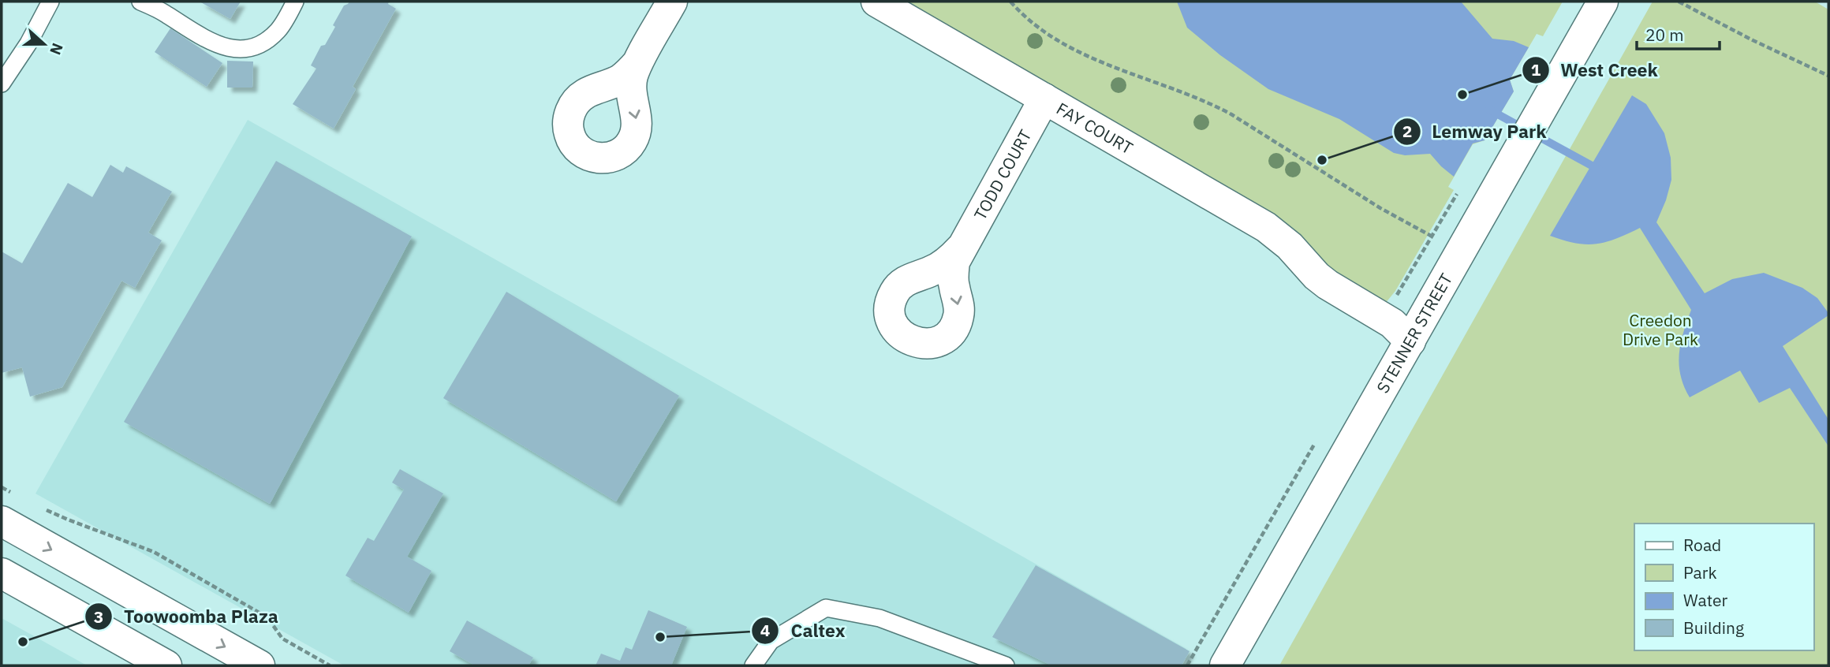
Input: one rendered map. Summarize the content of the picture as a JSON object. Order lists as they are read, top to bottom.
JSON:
{
  "streets": {
    "main road": ["FAY COURT", "TODD COURT", "STENNER STREET"]
  },
  "crossings": [
    ["FAY COURT", "TODD COURT"],
    ["FAY COURT", "STENNER STREET"]
  ],
  "parks": ["Creedon Drive Park"],
  "places": [
    "West Creek",
    "Lemway Park",
    "Caltex",
    "Toowoomba Plaza"
  ],
  "legend": [
    "Road",
    "Park",
    "Water",
    "Building"
  ],
  "scale_bar": "20 m",
  "north": "right"
}
